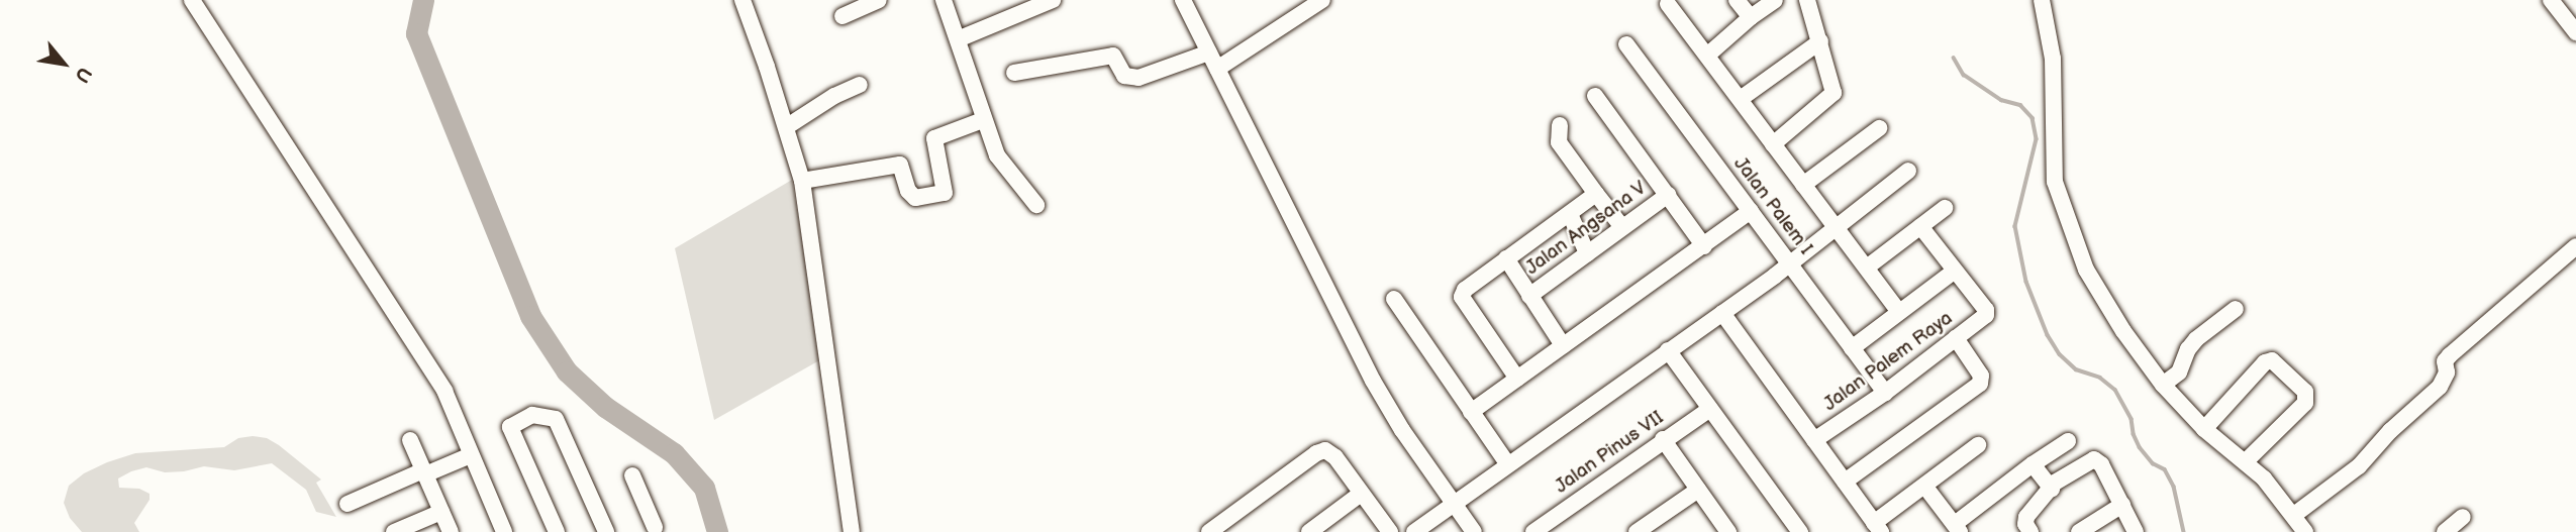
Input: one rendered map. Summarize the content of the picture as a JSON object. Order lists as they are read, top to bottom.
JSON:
{
  "streets": {
    "street": [
      "Jalan Palem I",
      "Jalan Angsana V",
      "Jalan Palem Raya",
      "Jalan Pinus VII"
    ]
  },
  "crossings": [
    ["Jalan Palem I", "Jalan Palem Raya"]
  ],
  "north": "bottom right"
}
